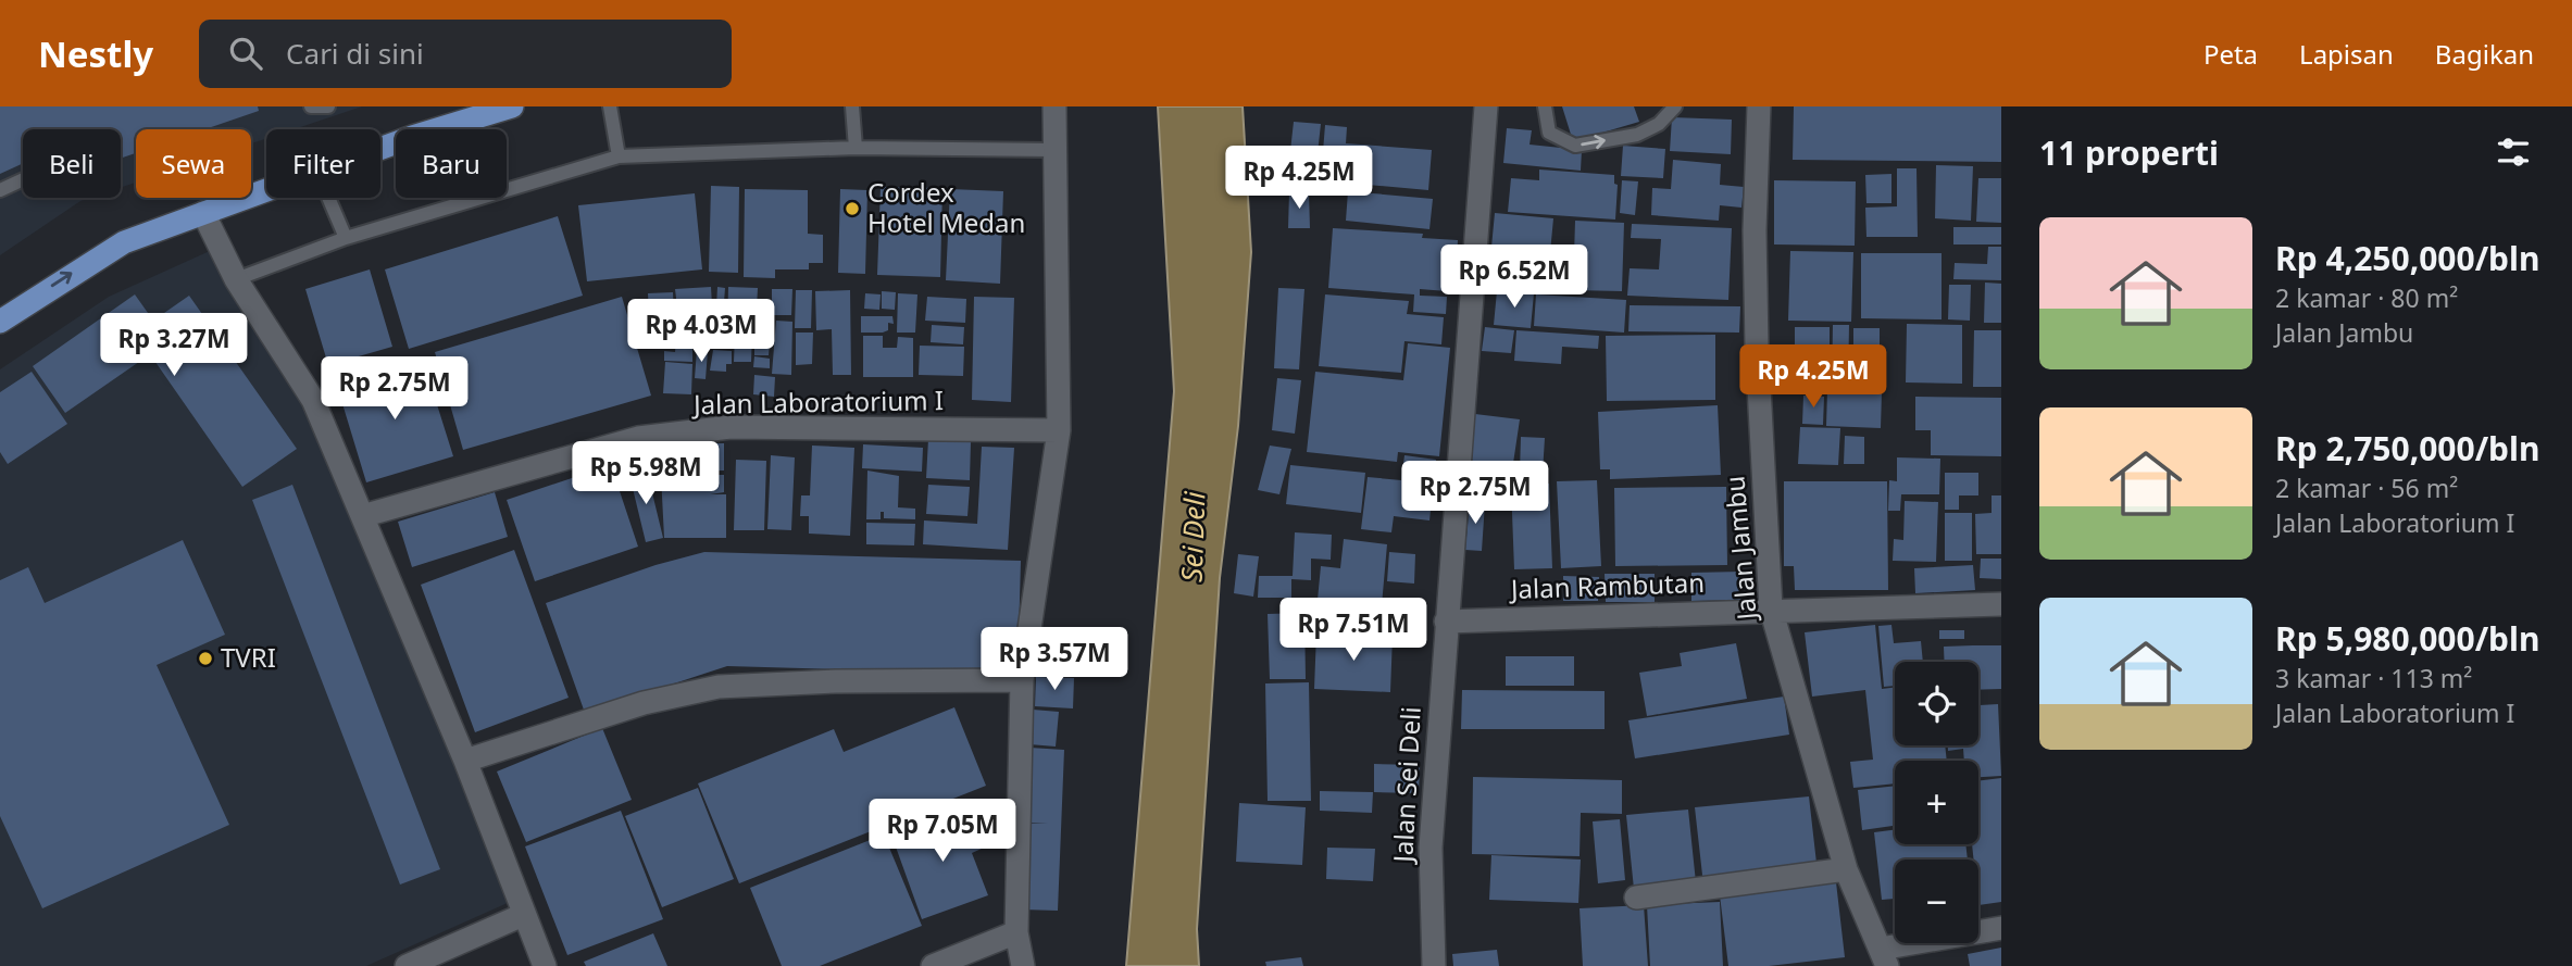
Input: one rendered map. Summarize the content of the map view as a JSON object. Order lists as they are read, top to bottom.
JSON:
{
  "streets": {
    "street": [
      "Jalan Laboratorium I",
      "Jalan Jambu",
      "Jalan Rambutan",
      "Jalan Sei Deli"
    ]
  },
  "crossings": [
    ["Jalan Jambu", "Jalan Rambutan"],
    ["Jalan Rambutan", "Jalan Sei Deli"]
  ],
  "water": ["Sei Deli"],
  "places": ["Cordex Hotel Medan", "TVRI"],
  "page": {
    "header": "Nestly",
    "search": "Cari di sini",
    "nav": ["Peta", "Lapisan", "Bagikan"],
    "heading": "11 properti",
    "chip": [
      "Beli",
      "Sewa",
      "Filter",
      "Baru"
    ],
    "price": [
      "Rp 4.25M",
      "Rp 6.52M",
      "Rp 4.03M",
      "Rp 3.27M",
      "Rp 4.25M",
      "Rp 2.75M",
      "Rp 5.98M",
      "Rp 2.75M",
      "Rp 7.51M",
      "Rp 3.57M",
      "Rp 7.05M"
    ],
    "list": [
      {
        "name": "Rp 4,250,000/bln",
        "note": "2 kamar · 80 m² · Jalan Jambu"
      },
      {
        "name": "Rp 2,750,000/bln",
        "note": "2 kamar · 56 m² · Jalan Laboratorium I"
      },
      {
        "name": "Rp 5,980,000/bln",
        "note": "3 kamar · 113 m² · Jalan Laboratorium I"
      }
    ],
    "map_buttons": ["+", "−"]
  }
}
